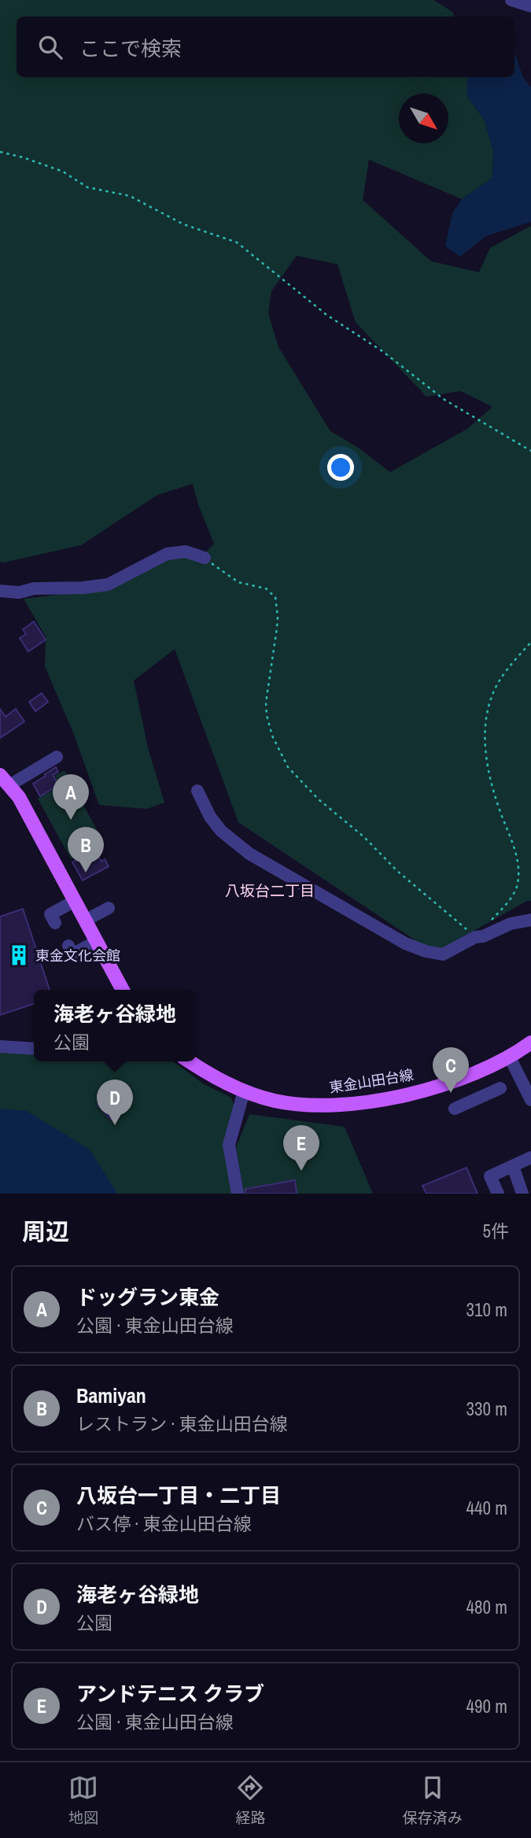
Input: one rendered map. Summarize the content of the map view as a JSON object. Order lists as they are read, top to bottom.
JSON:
{
  "streets": {
    "main road": ["東金山田台線"]
  },
  "districts": ["八坂台二丁目"],
  "places": {
    "building": ["東金文化会館"]
  },
  "north": "bottom right",
  "page": {
    "search": "ここで検索",
    "pins": [
      "A",
      "B",
      "C",
      "D",
      "E"
    ],
    "popup": ["海老ヶ谷緑地", "公園"],
    "heading": ["周辺", "5件"],
    "list": [
      {
        "mark": "A",
        "name": "ドッグラン東金",
        "note": "公園 · 東金山田台線",
        "value": "310 m"
      },
      {
        "mark": "B",
        "name": "Bamiyan",
        "note": "レストラン · 東金山田台線",
        "value": "330 m"
      },
      {
        "mark": "C",
        "name": "八坂台一丁目・二丁目",
        "note": "バス停 · 東金山田台線",
        "value": "440 m"
      },
      {
        "mark": "D",
        "name": "海老ヶ谷緑地",
        "note": "公園",
        "value": "480 m"
      },
      {
        "mark": "E",
        "name": "アンドテニス クラブ",
        "note": "公園 · 東金山田台線",
        "value": "490 m"
      }
    ],
    "nav": ["地図", "経路", "保存済み"]
  }
}
